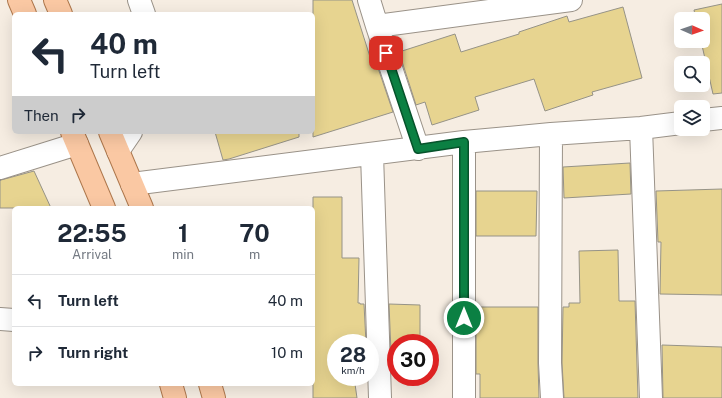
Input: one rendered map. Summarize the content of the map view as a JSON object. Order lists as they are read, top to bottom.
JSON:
{
  "north": "right",
  "page": {
    "turn": ["40 m", "Turn left"],
    "then": "Then",
    "eta": [
      "22:55",
      "Arrival",
      "1",
      "min",
      "70",
      "m"
    ],
    "list": [
      {
        "name": "Turn left",
        "value": "40 m"
      },
      {
        "name": "Turn right",
        "value": "10 m"
      }
    ],
    "speed": "28 km/h",
    "limit": "30"
  }
}
